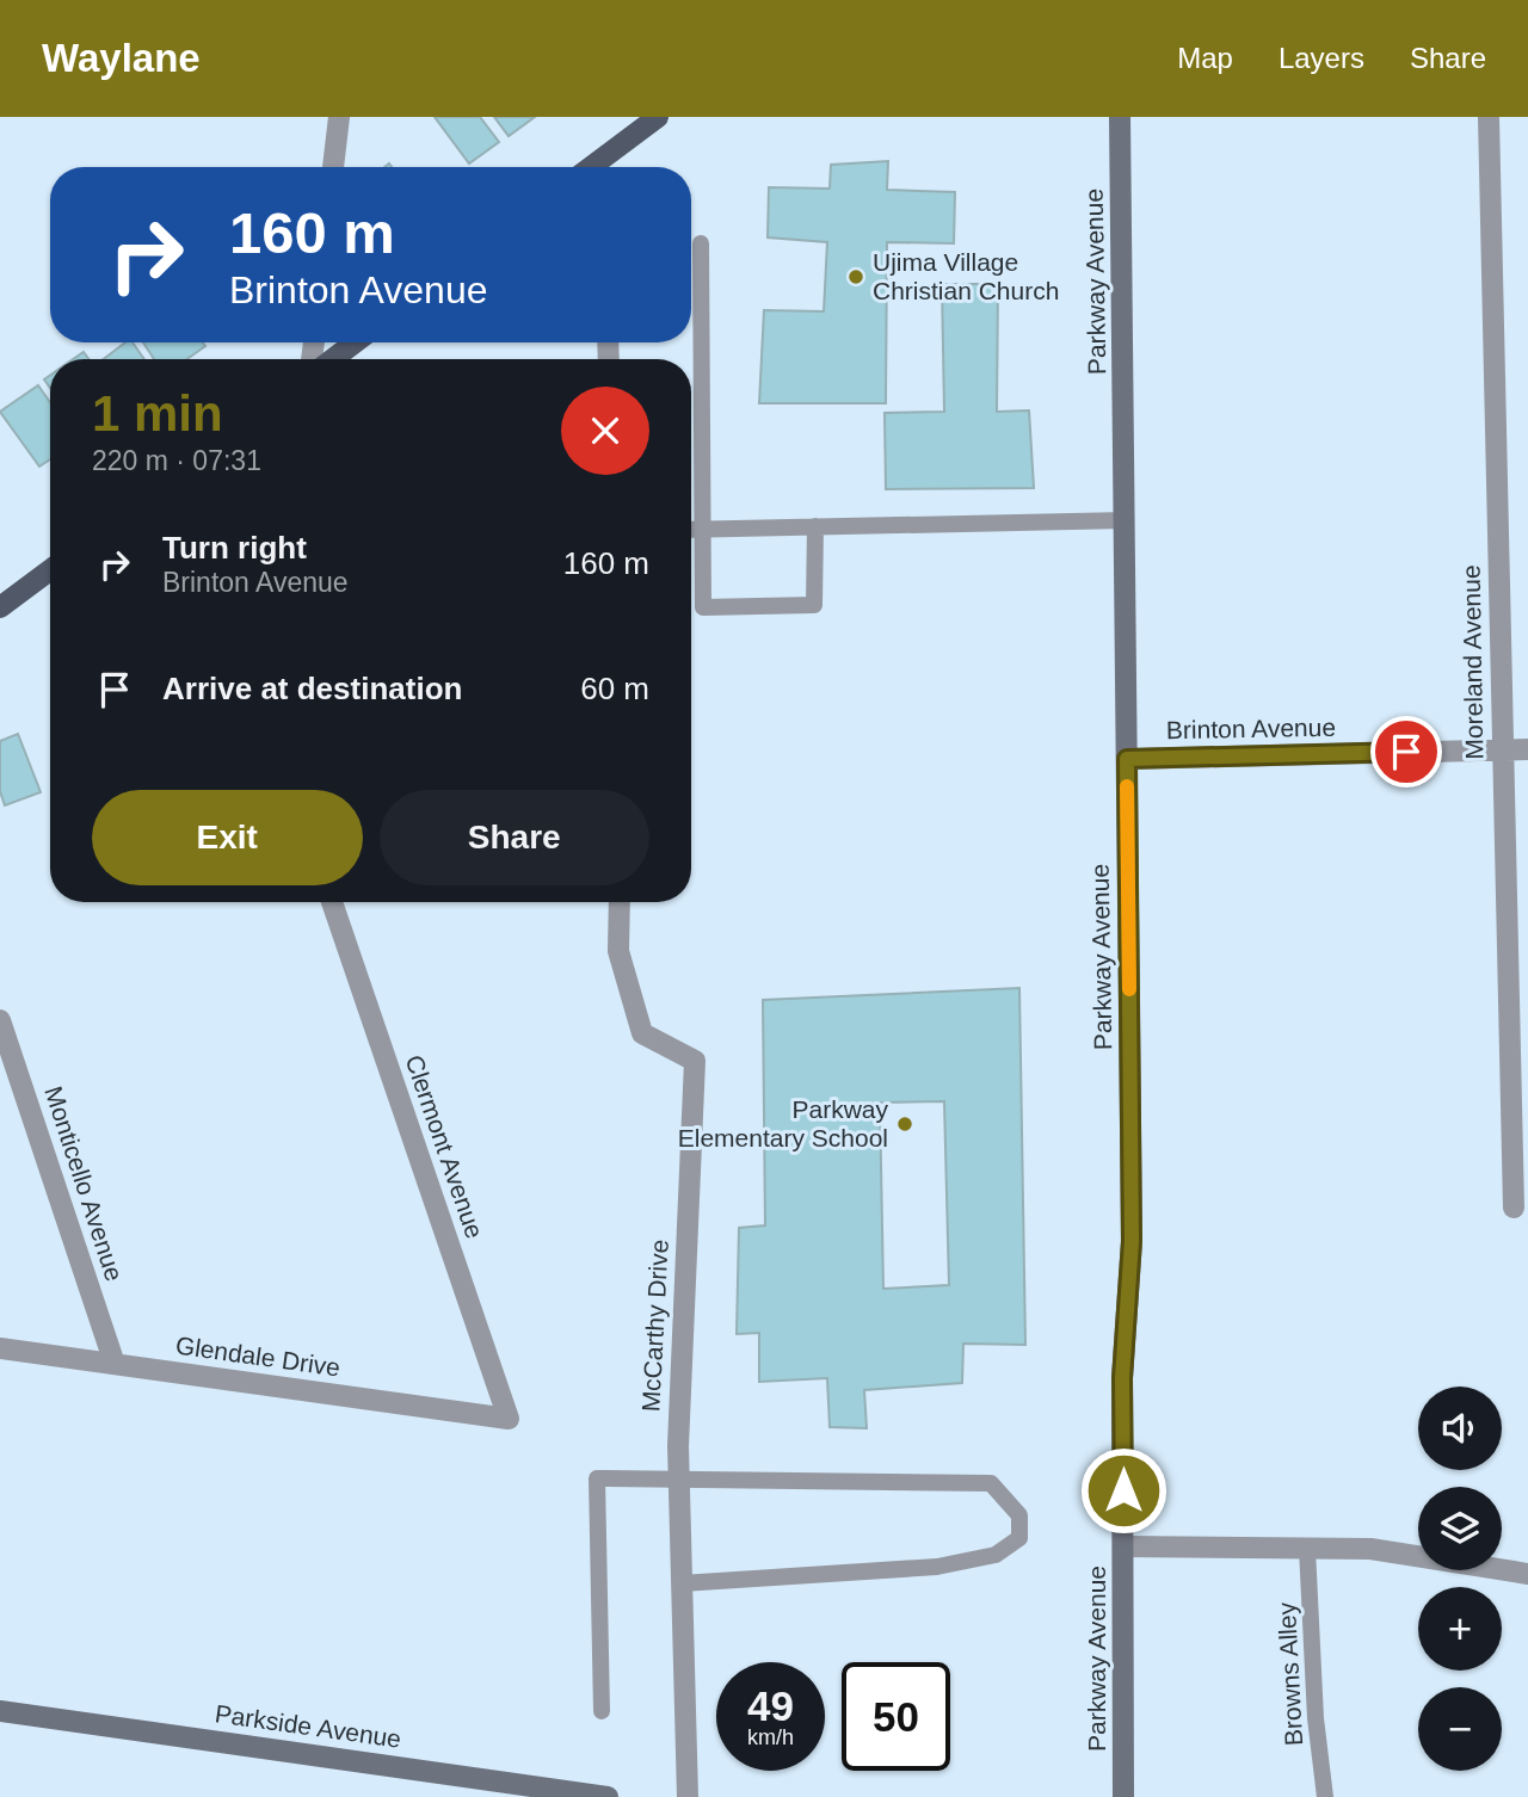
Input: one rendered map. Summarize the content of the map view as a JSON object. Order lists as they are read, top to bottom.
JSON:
{
  "streets": {
    "main road": ["Parkway Avenue", "Parkside Avenue"],
    "street": [
      "Moreland Avenue",
      "Brinton Avenue",
      "Clermont Avenue",
      "Monticello Avenue",
      "McCarthy Drive",
      "Glendale Drive"
    ],
    "lane": ["Browns Alley"]
  },
  "crossings": [
    ["Parkway Avenue", "Brinton Avenue"],
    ["Moreland Avenue", "Brinton Avenue"],
    ["Clermont Avenue", "Glendale Drive"],
    ["Monticello Avenue", "Glendale Drive"]
  ],
  "places": ["Ujima Village Christian Church", "Parkway Elementary School"],
  "page": {
    "header": "Waylane",
    "nav": ["Map", "Layers", "Share"],
    "turn": ["160 m", "Brinton Avenue"],
    "heading": ["1 min", "220 m · 07:31"],
    "list": [
      {
        "name": "Turn right",
        "note": "Brinton Avenue",
        "value": "160 m"
      },
      {
        "name": "Arrive at destination",
        "value": "60 m"
      }
    ],
    "buttons": ["Exit", "Share"],
    "map_buttons": ["+", "−"],
    "speed": "49 km/h",
    "limit": "50"
  }
}
